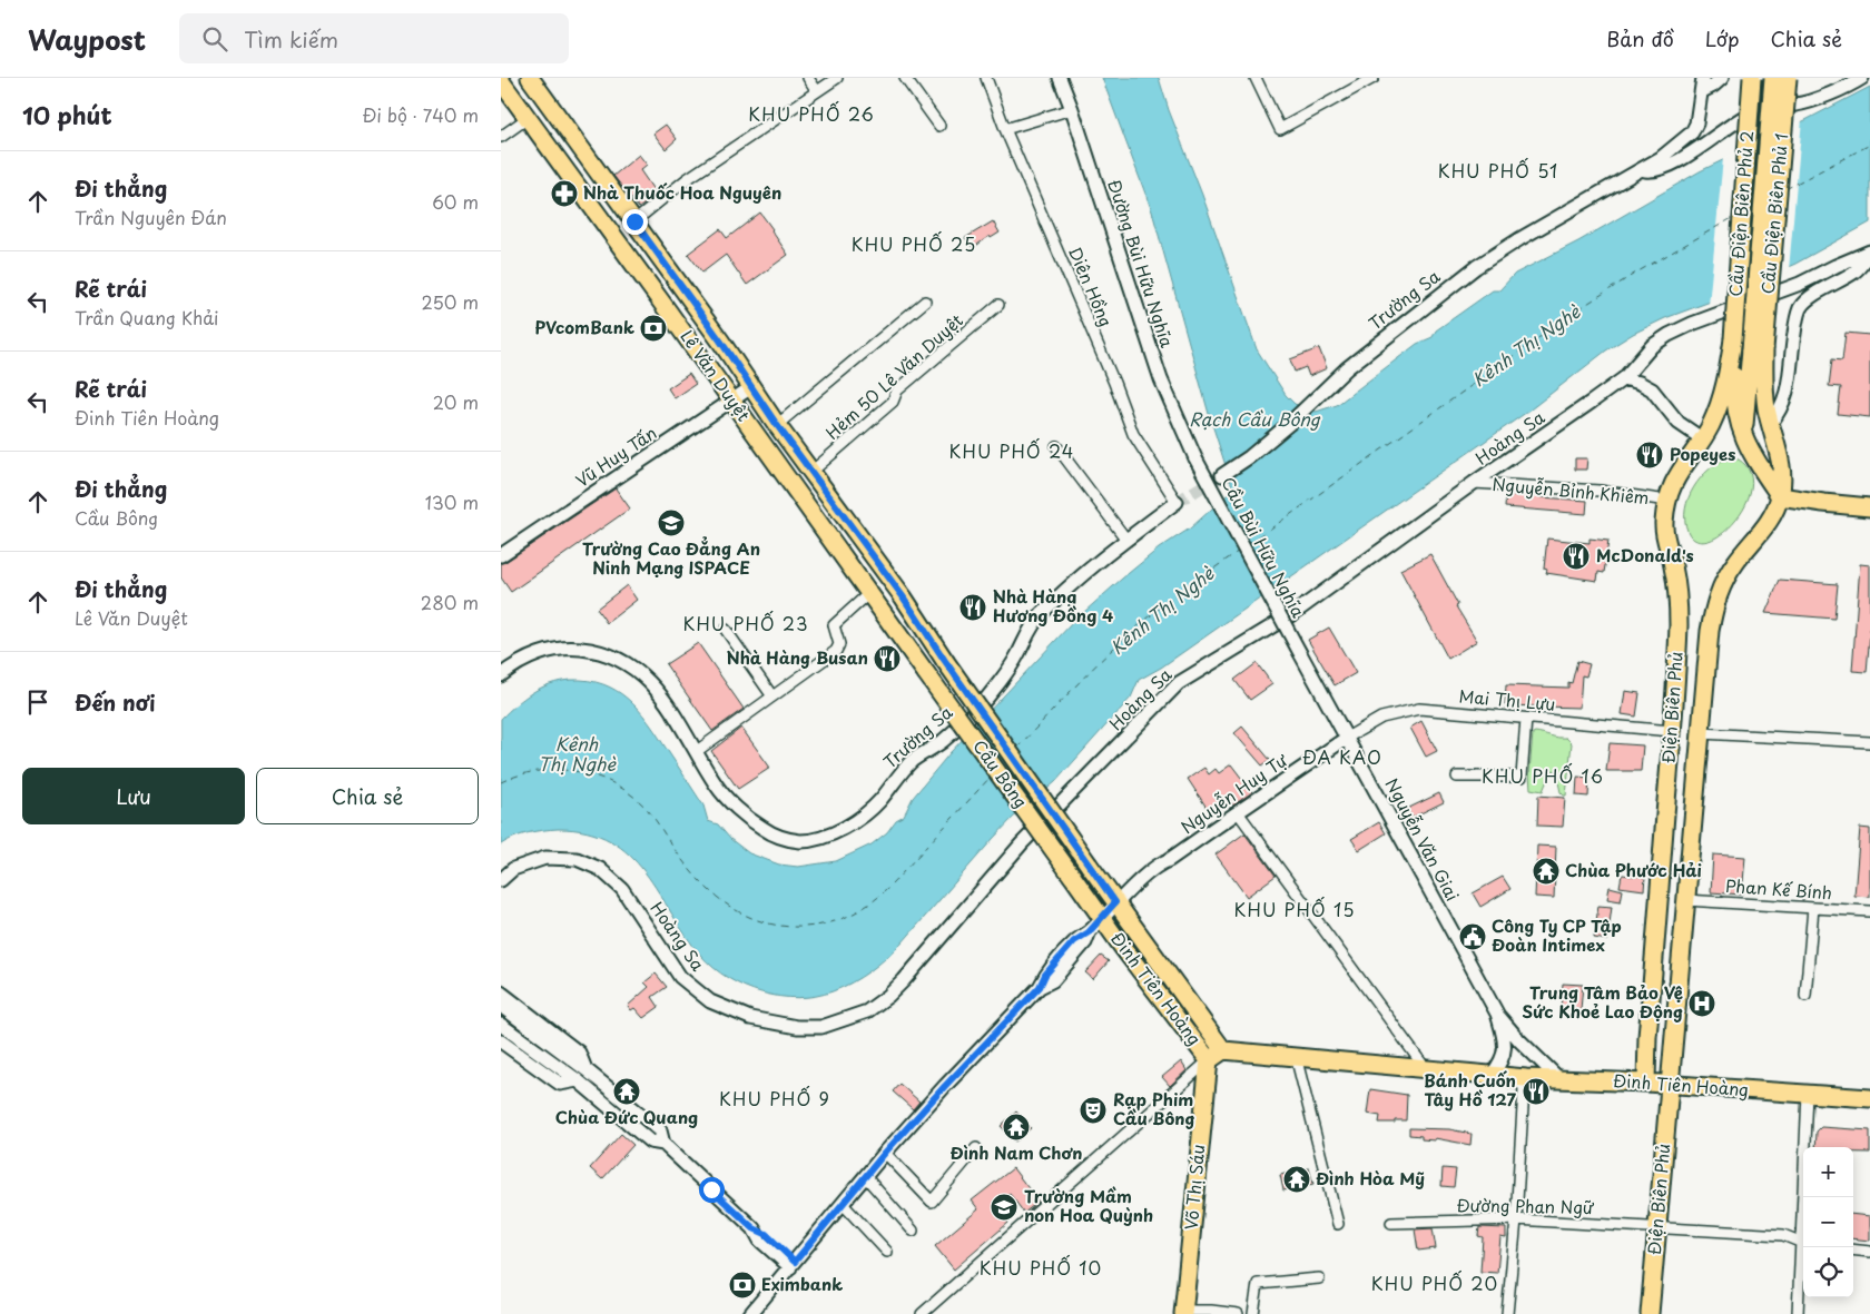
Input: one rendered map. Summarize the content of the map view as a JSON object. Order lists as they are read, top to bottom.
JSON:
{
  "streets": {
    "main road": [
      "Cầu Điện Biên Phủ 2",
      "Cầu Điện Biên Phủ 1",
      "Lê Văn Duyệt",
      "Ðiện Biên Phủ",
      "Cầu Bông",
      "Đinh Tiên Hoàng",
      "Võ Thị Sáu",
      "Điện Biên Phủ"
    ],
    "street": [
      "Đường Bùi Hữu Nghĩa",
      "Diên Hồng",
      "Trường Sa",
      "Hẻm 50 Lê Văn Duyệt",
      "Hoàng Sa",
      "Vũ Huy Tấn",
      "Nguyễn Bỉnh Khiêm",
      "Cầu Bùi Hữu Nghĩa",
      "Mai Thị Lựu",
      "Nguyễn Huy Tự",
      "Nguyễn Văn Giai",
      "Phan Kế Bính",
      "Đường Phan Ngữ"
    ]
  },
  "crossings": [
    ["Cầu Điện Biên Phủ 2", "Cầu Điện Biên Phủ 1"],
    ["Cầu Điện Biên Phủ 2", "Ðiện Biên Phủ"],
    ["Cầu Điện Biên Phủ 1", "Ðiện Biên Phủ"],
    ["Đường Bùi Hữu Nghĩa", "Cầu Bùi Hữu Nghĩa"],
    ["Diên Hồng", "Trường Sa"],
    ["Lê Văn Duyệt", "Hẻm 50 Lê Văn Duyệt"],
    ["Lê Văn Duyệt", "Vũ Huy Tấn"],
    ["Lê Văn Duyệt", "Cầu Bông"],
    ["Hoàng Sa", "Nguyễn Bỉnh Khiêm"],
    ["Nguyễn Bỉnh Khiêm", "Ðiện Biên Phủ"],
    ["Cầu Bùi Hữu Nghĩa", "Nguyễn Văn Giai"],
    ["Mai Thị Lựu", "Ðiện Biên Phủ"],
    ["Mai Thị Lựu", "Nguyễn Huy Tự"],
    ["Mai Thị Lựu", "Nguyễn Văn Giai"],
    ["Ðiện Biên Phủ", "Phan Kế Bính"],
    ["Ðiện Biên Phủ", "Đinh Tiên Hoàng"],
    ["Ðiện Biên Phủ", "Điện Biên Phủ"],
    ["Cầu Bông", "Đinh Tiên Hoàng"],
    ["Nguyễn Huy Tự", "Nguyễn Văn Giai"],
    ["Nguyễn Huy Tự", "Đinh Tiên Hoàng"],
    ["Nguyễn Văn Giai", "Đinh Tiên Hoàng"],
    ["Đinh Tiên Hoàng", "Võ Thị Sáu"],
    ["Đinh Tiên Hoàng", "Điện Biên Phủ"],
    ["Đinh Tiên Hoàng", "Đường Phan Ngữ"],
    ["Điện Biên Phủ", "Đường Phan Ngữ"]
  ],
  "districts": [
    "KHU PHỐ 26",
    "KHU PHỐ 51",
    "KHU PHỐ 25",
    "KHU PHỐ 24",
    "KHU PHỐ 23",
    "ĐA KAO",
    "KHU PHỐ 16",
    "KHU PHỐ 15",
    "KHU PHỐ 9",
    "KHU PHỐ 10",
    "KHU PHỐ 20"
  ],
  "water": ["Kênh Thị Nghè", "Rạch Cầu Bông"],
  "places": {
    "pharmacy": ["Nhà Thuốc Hoa Nguyên"],
    "bank": ["PVcomBank", "Eximbank"],
    "restaurant": [
      "Popeyes",
      "McDonald's",
      "Nhà Hàng Hương Đồng 4",
      "Nhà Hàng Busan",
      "Bánh Cuốn Tây Hồ 127"
    ],
    "school or university": ["Trường Cao Đẳng An Ninh Mạng ISPACE", "Trường Mầm non Hoa Quỳnh"],
    "temple": [
      "Chùa Phước Hải",
      "Chùa Đức Quang",
      "Đình Nam Chơn",
      "Đình Hòa Mỹ"
    ],
    "public building": ["Công Ty CP Tập Đoàn Intimex"],
    "hospital": ["Trung Tâm Bảo Vệ Sức Khoẻ Lao Động"],
    "theatre": ["Rạp Phim Cầu Bông"]
  },
  "page": {
    "header": "Waypost",
    "search": "Tìm kiếm",
    "nav": ["Bản đồ", "Lớp", "Chia sẻ"],
    "heading": ["10 phút", "Đi bộ · 740 m"],
    "list": [
      ["Đi thẳng", "Trần Nguyên Đán", "60 m"],
      ["Rẽ trái", "Trần Quang Khải", "250 m"],
      ["Rẽ trái", "Đinh Tiên Hoàng", "20 m"],
      ["Đi thẳng", "Cầu Bông", "130 m"],
      ["Đi thẳng", "Lê Văn Duyệt", "280 m"],
      "Đến nơi"
    ],
    "buttons": ["Lưu", "Chia sẻ"],
    "map_buttons": ["+", "−"]
  }
}
